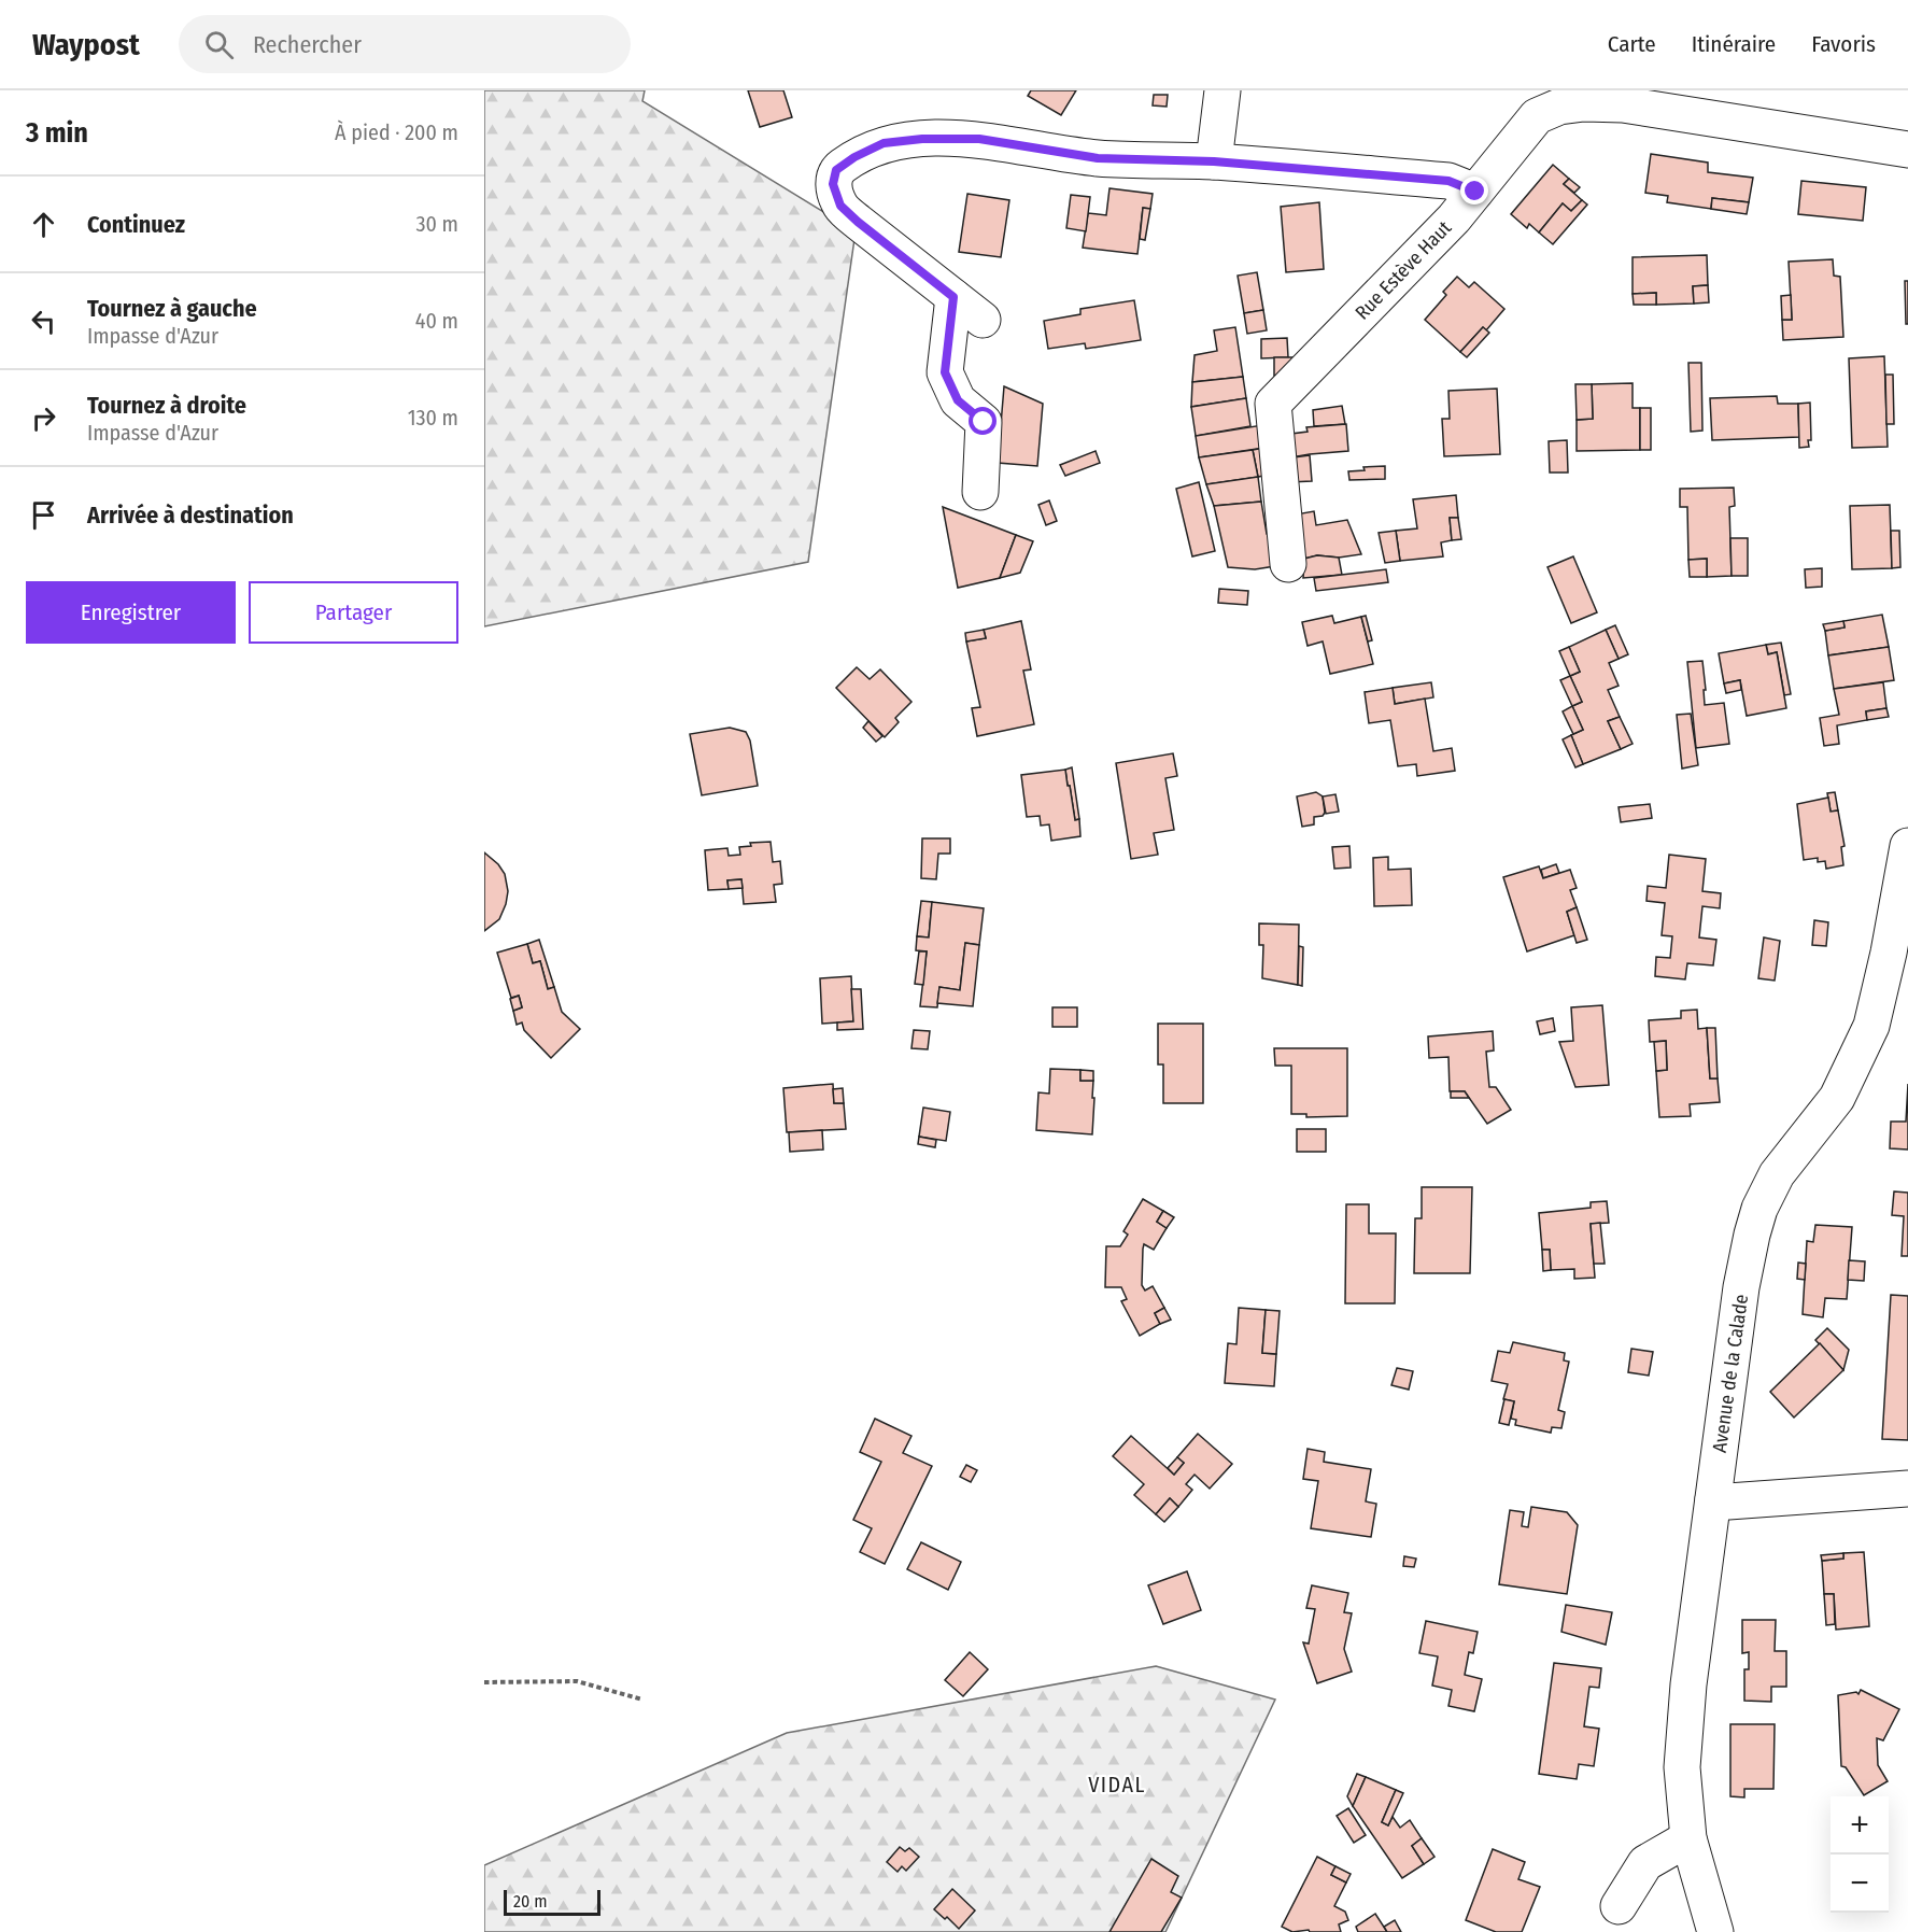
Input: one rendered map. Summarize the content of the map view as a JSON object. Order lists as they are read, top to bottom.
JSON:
{
  "streets": {
    "street": ["Rue Estève Haut", "Avenue de la Calade"]
  },
  "districts": ["VIDAL"],
  "scale_bar": "20 m",
  "page": {
    "header": "Waypost",
    "search": "Rechercher",
    "nav": ["Carte", "Itinéraire", "Favoris"],
    "heading": ["3 min", "À pied · 200 m"],
    "list": [
      ["Continuez", "30 m"],
      ["Tournez à gauche", "Impasse d'Azur", "40 m"],
      ["Tournez à droite", "Impasse d'Azur", "130 m"],
      "Arrivée à destination"
    ],
    "buttons": ["Enregistrer", "Partager"],
    "map_buttons": ["+", "−"],
    "scale": "20 m"
  }
}
